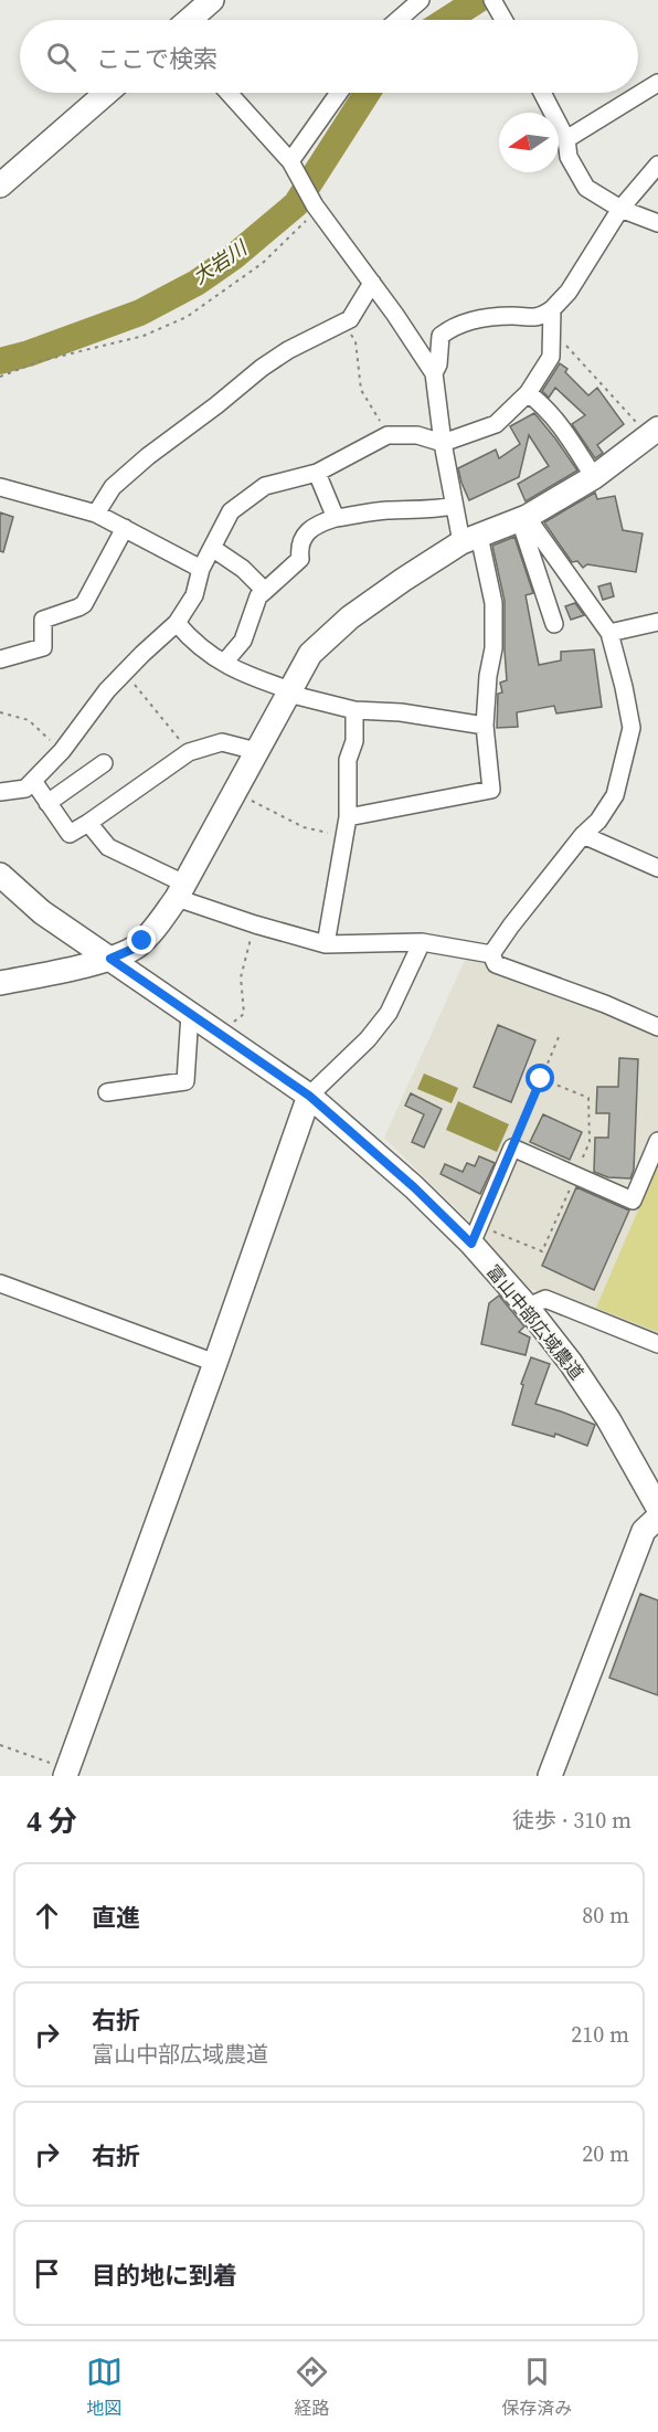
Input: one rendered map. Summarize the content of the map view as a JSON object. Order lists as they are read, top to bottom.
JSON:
{
  "streets": {
    "street": ["富山中部広域農道"]
  },
  "water": ["大岩川"],
  "north": "left",
  "page": {
    "search": "ここで検索",
    "heading": ["4 分", "徒歩 · 310 m"],
    "list": [
      ["直進", "80 m"],
      ["右折", "富山中部広域農道", "210 m"],
      ["右折", "20 m"],
      "目的地に到着"
    ],
    "nav": ["地図", "経路", "保存済み"]
  }
}
